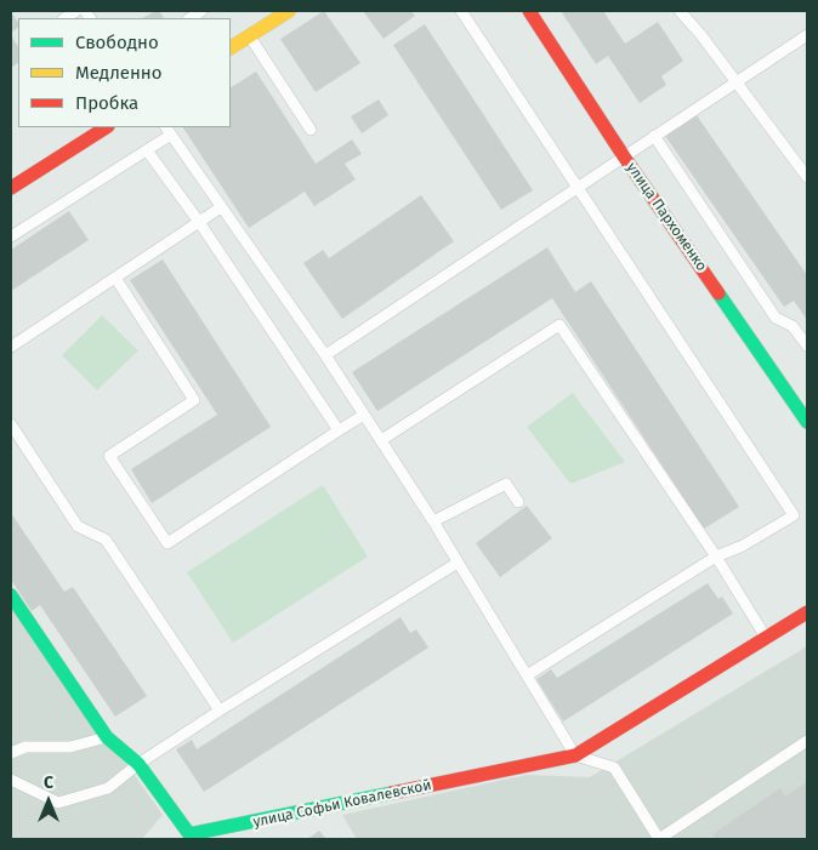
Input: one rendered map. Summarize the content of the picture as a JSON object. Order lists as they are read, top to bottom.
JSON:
{
  "streets": {
    "street": ["улица Пархоменко", "улица Софьи Ковалевской"]
  },
  "legend": ["Свободно", "Медленно", "Пробка"],
  "north": "top"
}
